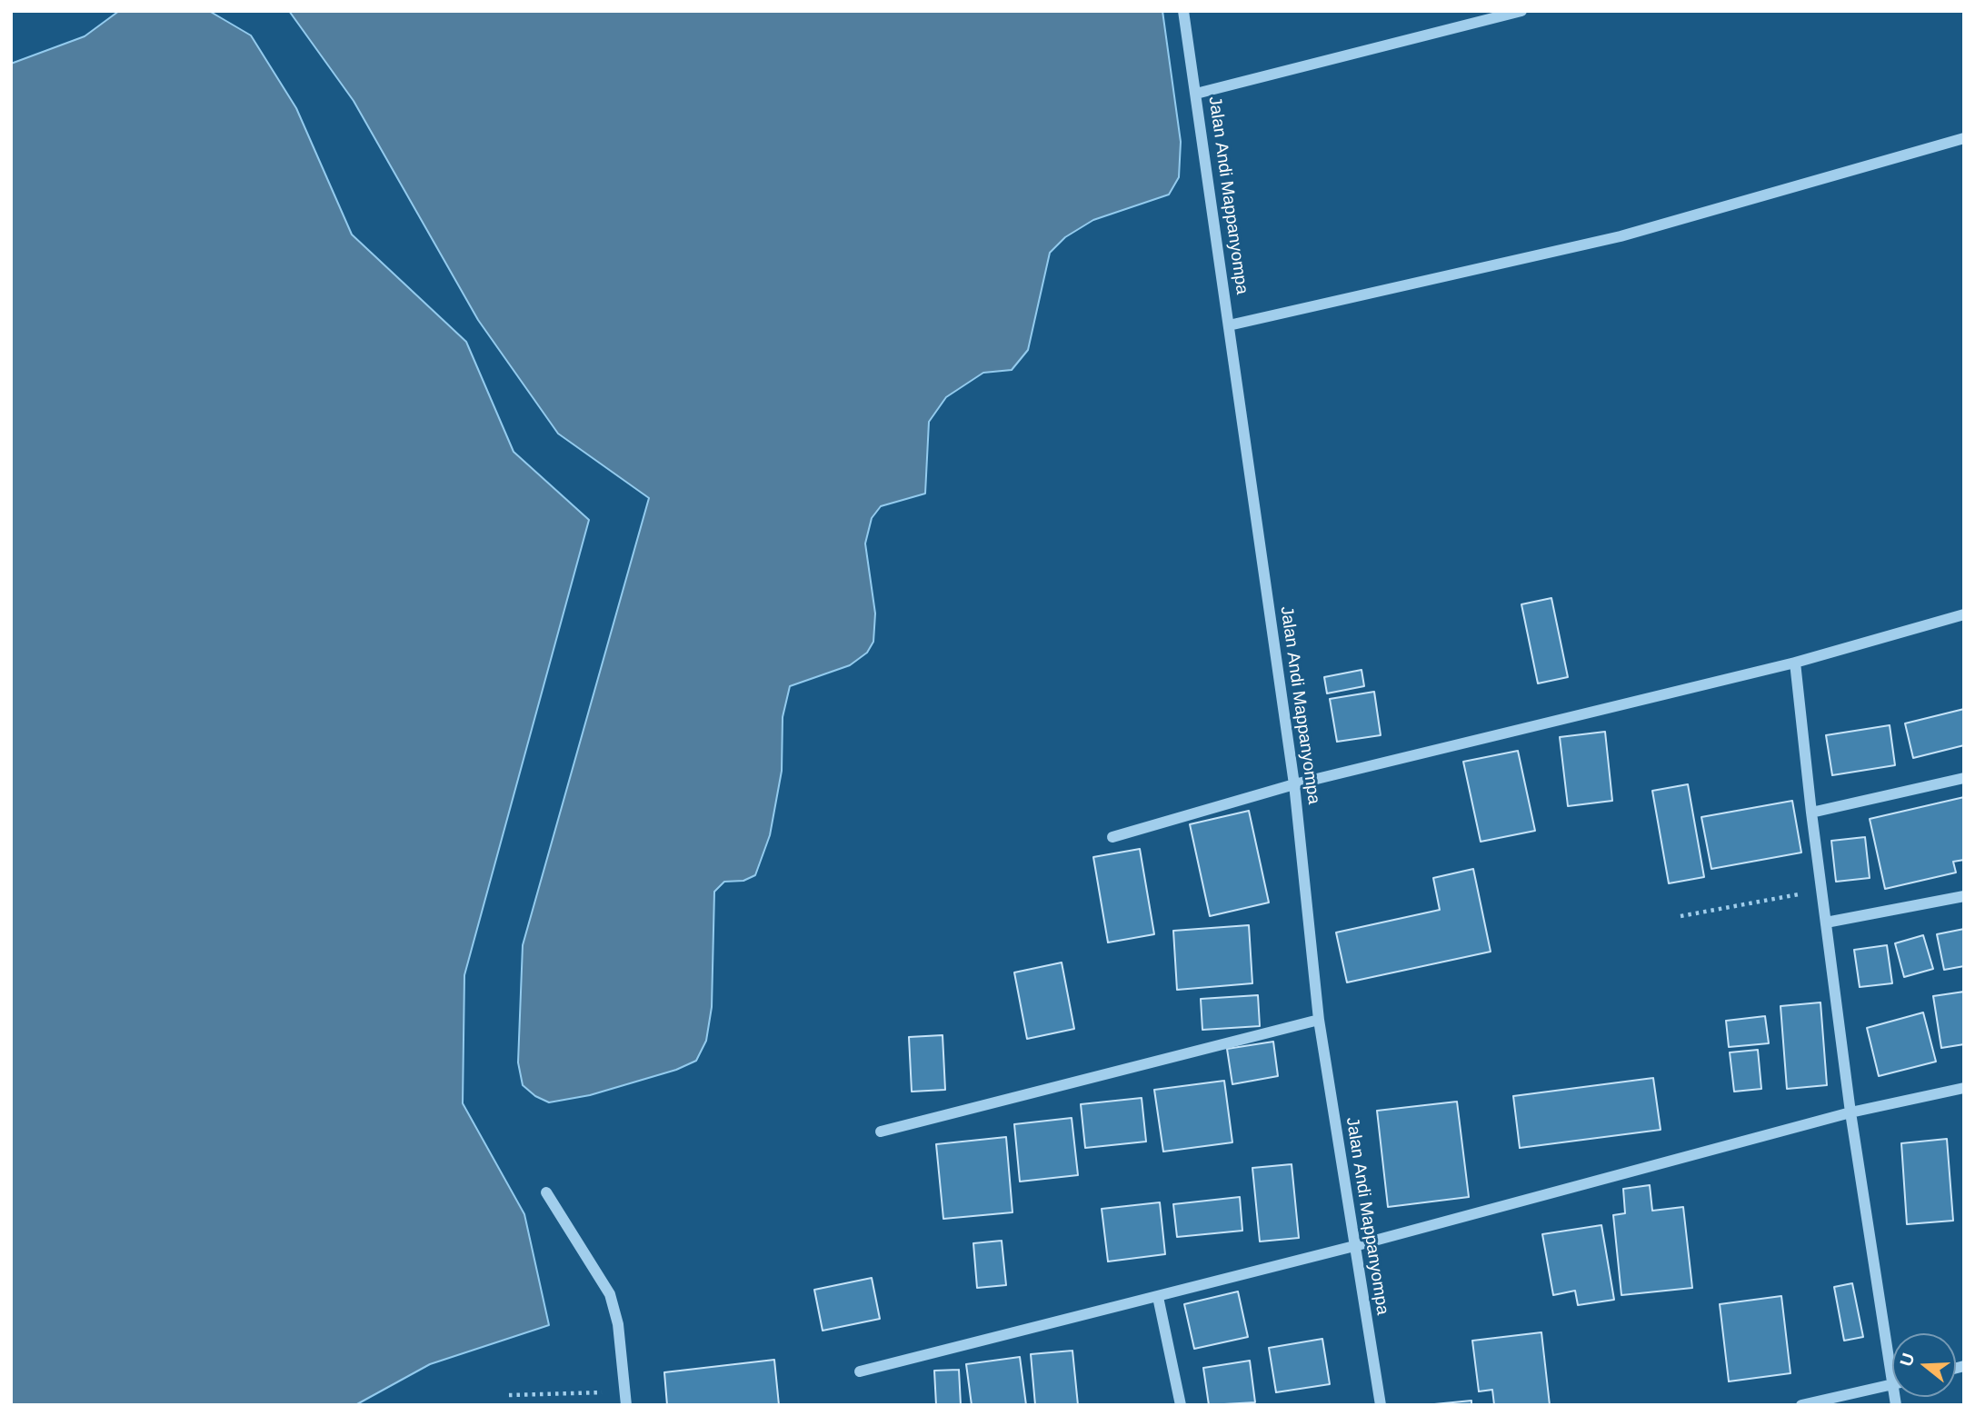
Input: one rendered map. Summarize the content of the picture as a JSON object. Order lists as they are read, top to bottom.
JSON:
{
  "streets": {
    "street": ["Jalan Andi Mappanyompa"]
  },
  "north": "left"
}
